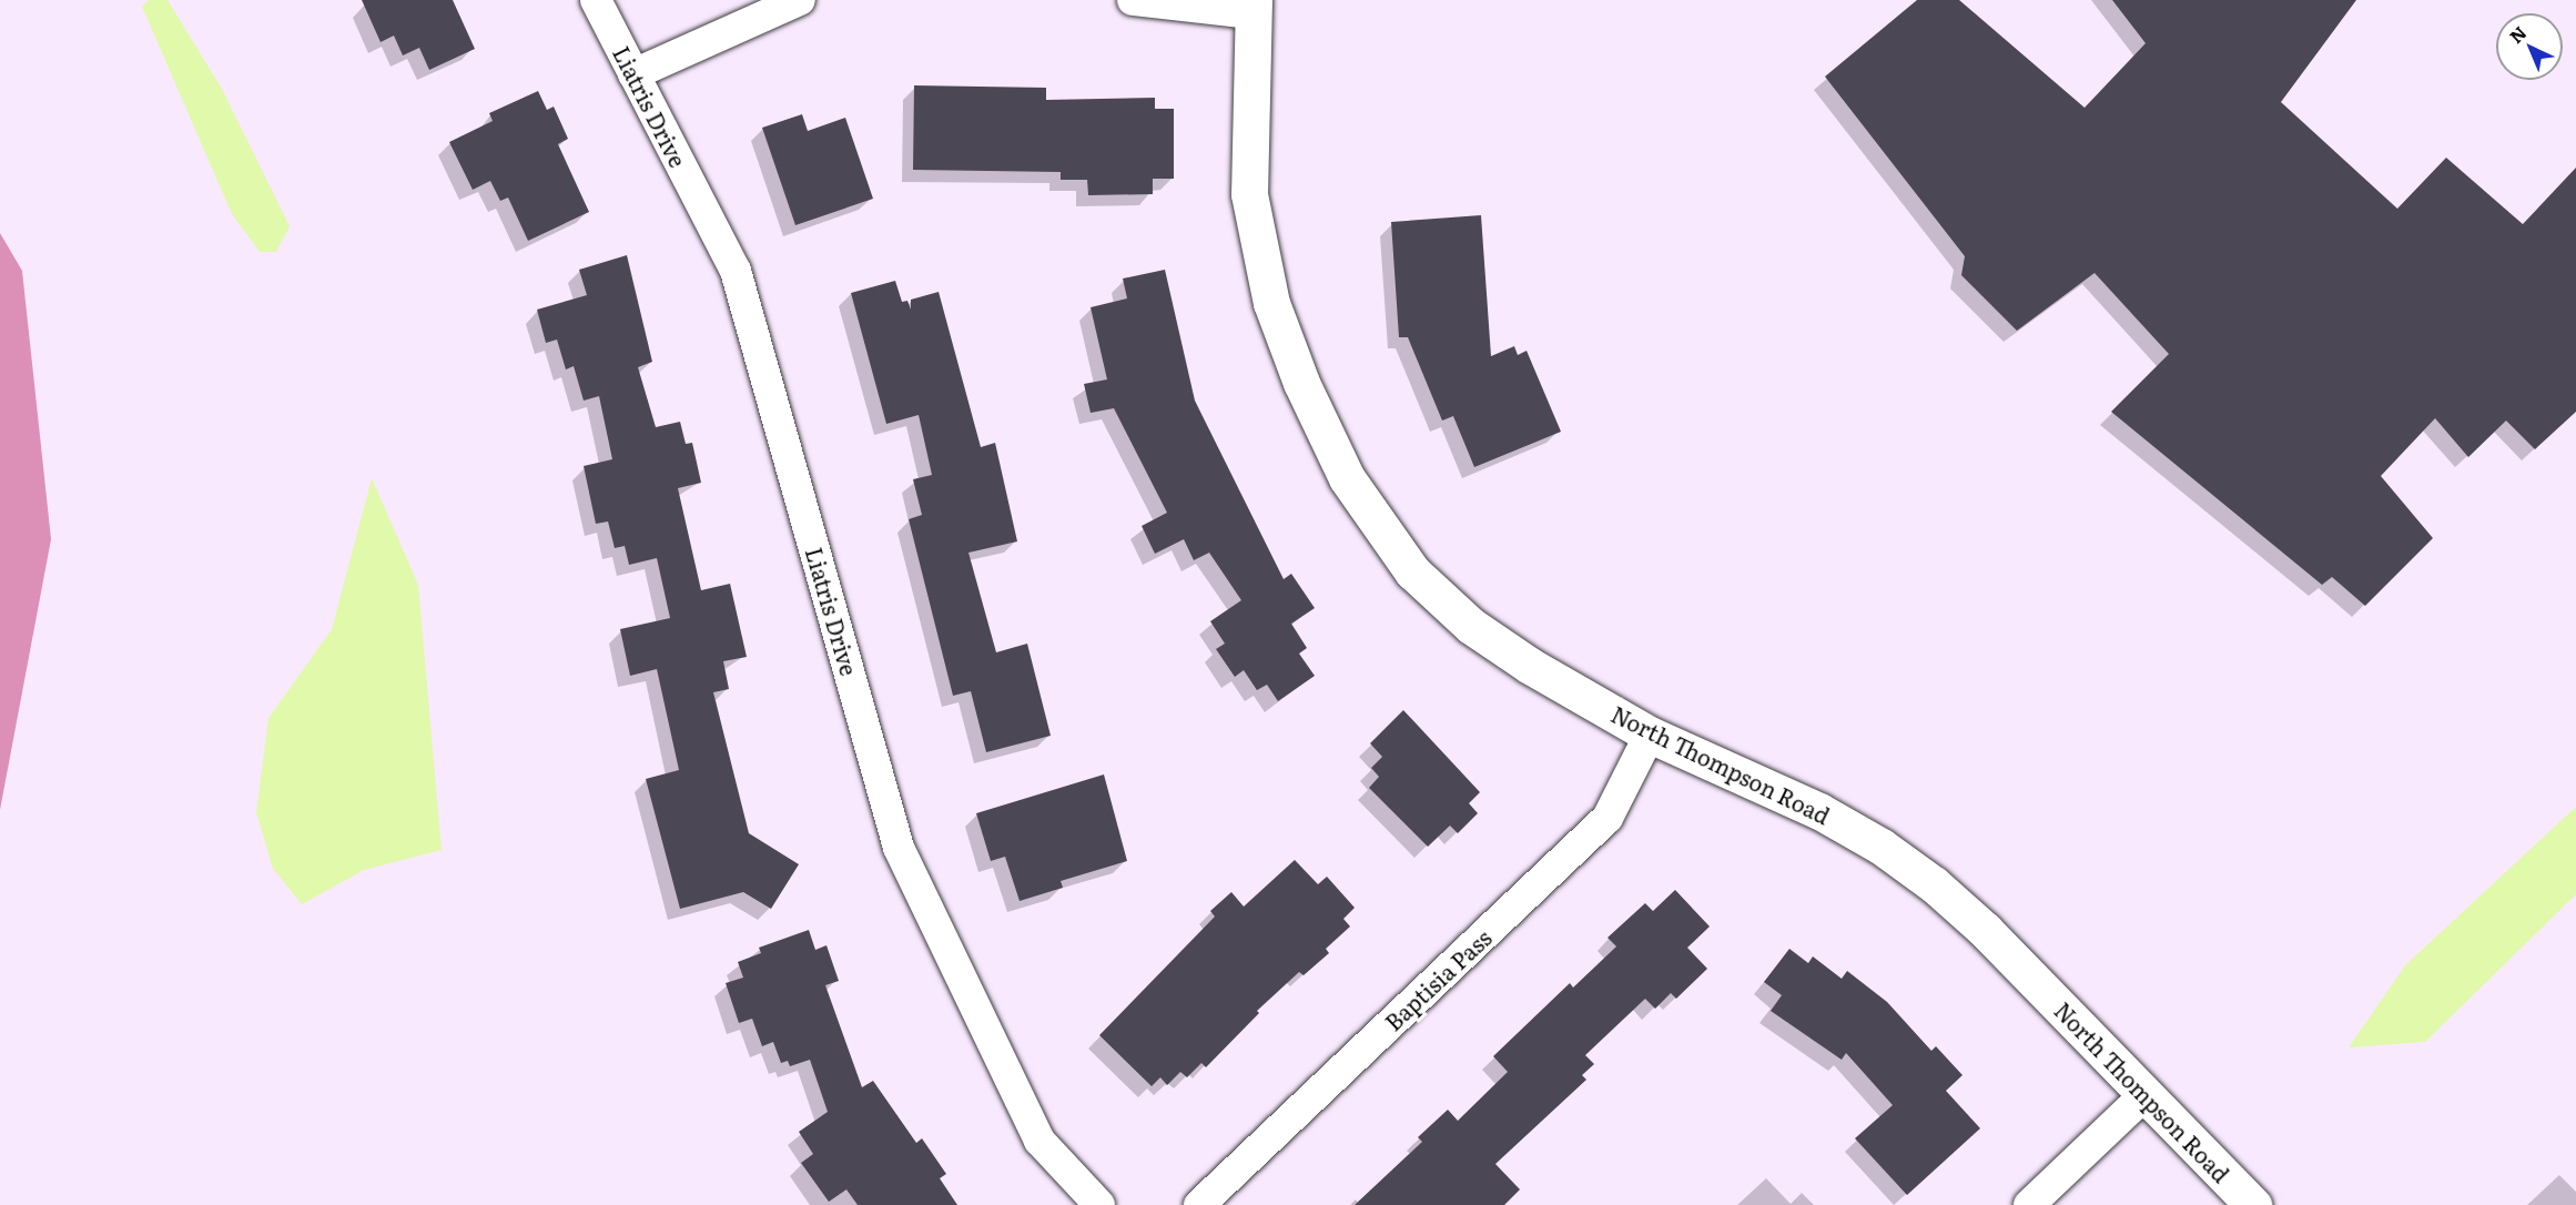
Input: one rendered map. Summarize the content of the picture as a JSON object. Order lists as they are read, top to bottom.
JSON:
{
  "streets": {
    "street": ["Liatris Drive", "North Thompson Road", "Baptisia Pass"]
  },
  "crossings": [
    ["North Thompson Road", "Baptisia Pass"]
  ],
  "north": "top left"
}
